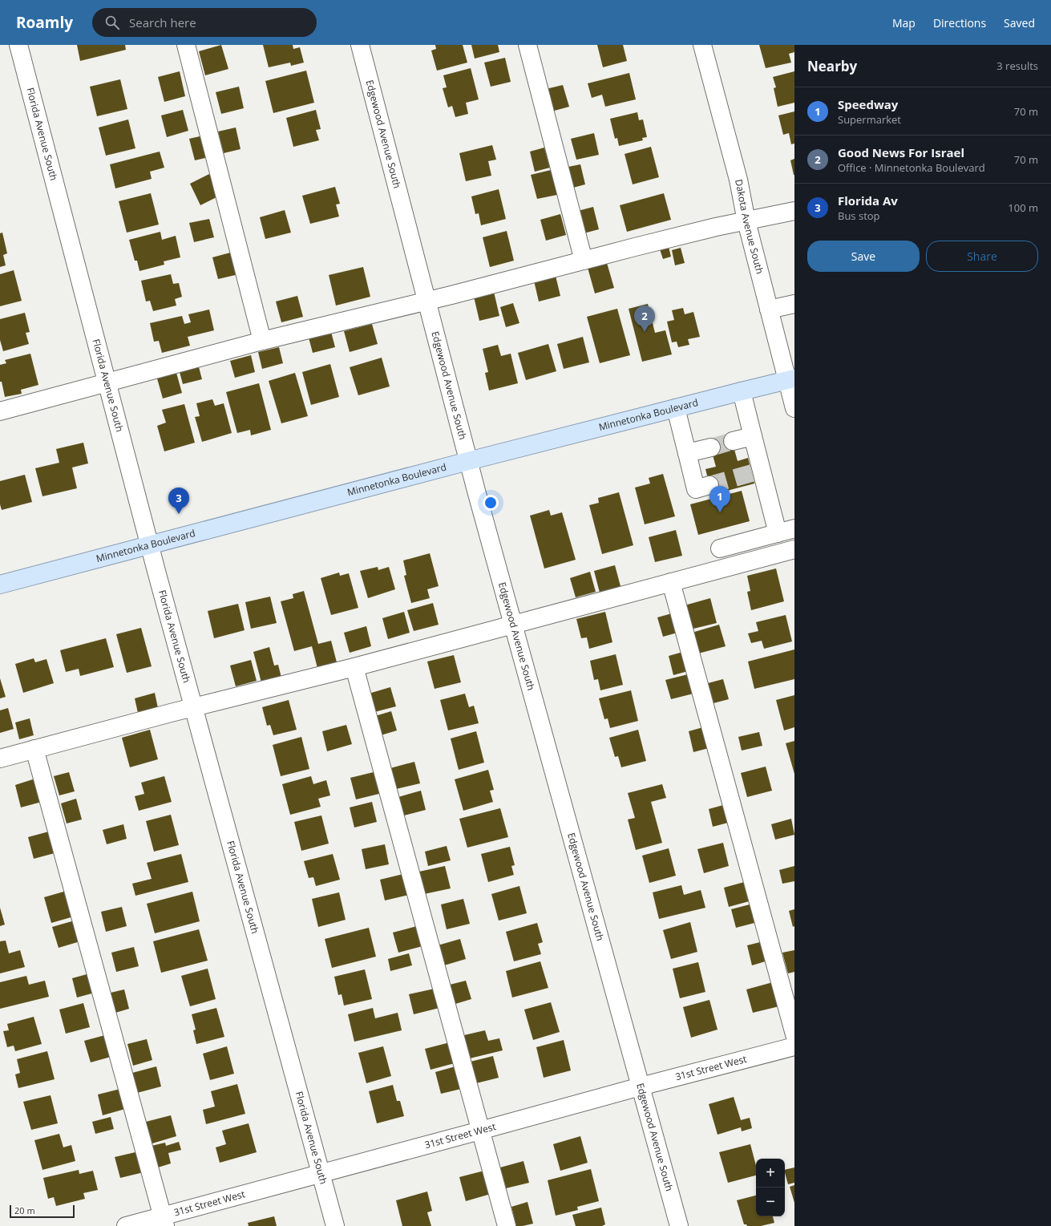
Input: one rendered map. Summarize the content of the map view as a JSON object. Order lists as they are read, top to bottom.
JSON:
{
  "streets": {
    "main road": ["Minnetonka Boulevard"],
    "street": [
      "Florida Avenue South",
      "Edgewood Avenue South",
      "Dakota Avenue South",
      "31st Street West"
    ]
  },
  "crossings": [
    ["Florida Avenue South", "Minnetonka Boulevard"],
    ["Florida Avenue South", "31st Street West"],
    ["Edgewood Avenue South", "Minnetonka Boulevard"],
    ["Edgewood Avenue South", "31st Street West"],
    ["Dakota Avenue South", "Minnetonka Boulevard"]
  ],
  "scale_bar": "20 m",
  "page": {
    "header": "Roamly",
    "search": "Search here",
    "nav": ["Map", "Directions", "Saved"],
    "heading": ["Nearby", "3 results"],
    "list": [
      {
        "mark": "1",
        "name": "Speedway",
        "note": "Supermarket",
        "value": "70 m"
      },
      {
        "mark": "2",
        "name": "Good News For Israel",
        "note": "Office · Minnetonka Boulevard",
        "value": "70 m"
      },
      {
        "mark": "3",
        "name": "Florida Av",
        "note": "Bus stop",
        "value": "100 m"
      }
    ],
    "buttons": ["Save", "Share"],
    "pins": ["2", "1", "3"],
    "map_buttons": ["+", "−"],
    "scale": "20 m"
  }
}
